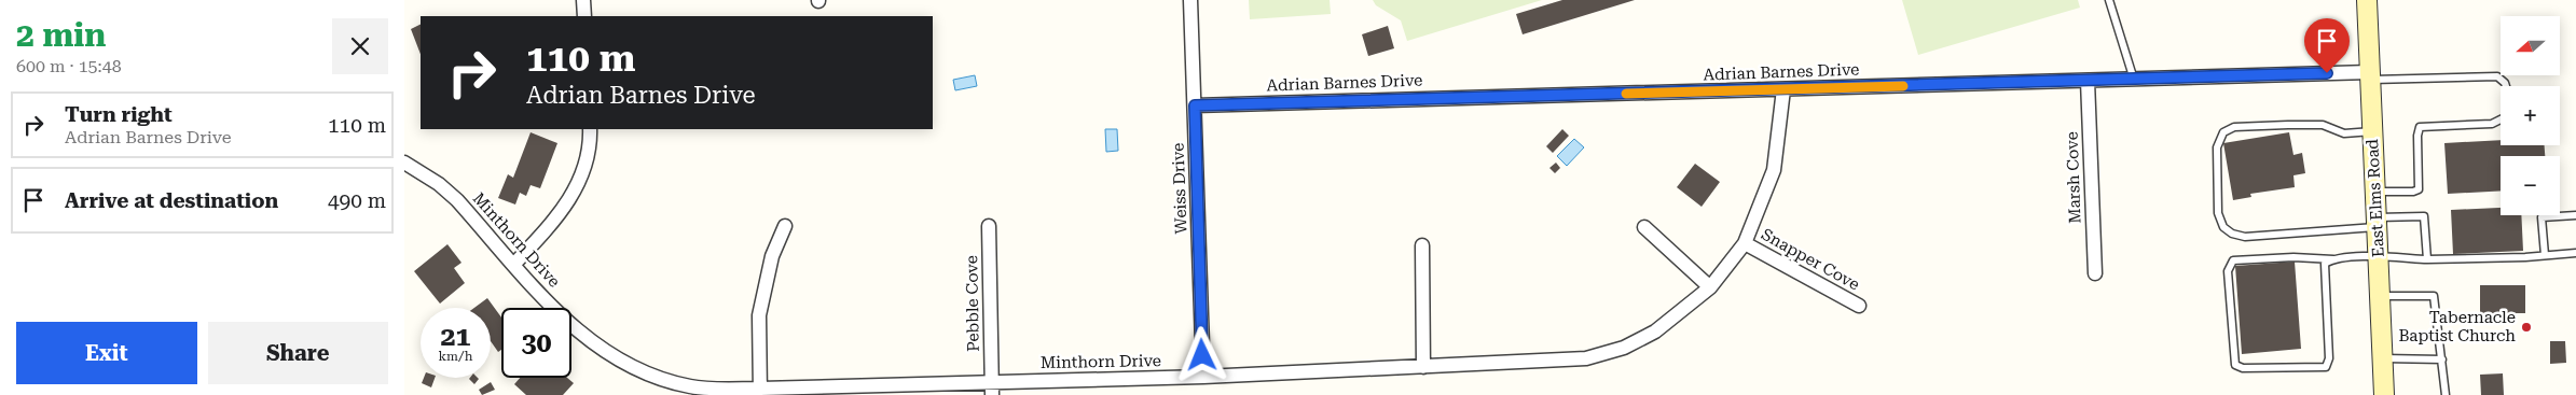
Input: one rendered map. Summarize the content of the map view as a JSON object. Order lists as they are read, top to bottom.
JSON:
{
  "streets": {
    "main road": ["East Elms Road"],
    "street": [
      "Adrian Barnes Drive",
      "Marsh Cove",
      "Weiss Drive",
      "Minthorn Drive",
      "Snapper Cove",
      "Pebble Cove"
    ]
  },
  "crossings": [
    ["Adrian Barnes Drive", "Marsh Cove"],
    ["Adrian Barnes Drive", "Weiss Drive"],
    ["Adrian Barnes Drive", "East Elms Road"],
    ["Adrian Barnes Drive", "Minthorn Drive"],
    ["Weiss Drive", "Minthorn Drive"],
    ["Minthorn Drive", "Snapper Cove"],
    ["Minthorn Drive", "Pebble Cove"]
  ],
  "places": ["Tabernacle Baptist Church"],
  "north": "left",
  "page": {
    "heading": ["2 min", "600 m · 15:48"],
    "map_buttons": ["+", "−"],
    "turn": ["110 m", "Adrian Barnes Drive"],
    "list": [
      {
        "name": "Turn right",
        "note": "Adrian Barnes Drive",
        "value": "110 m"
      },
      {
        "name": "Arrive at destination",
        "value": "490 m"
      }
    ],
    "speed": "21 km/h",
    "limit": "30",
    "buttons": ["Exit", "Share"]
  }
}
